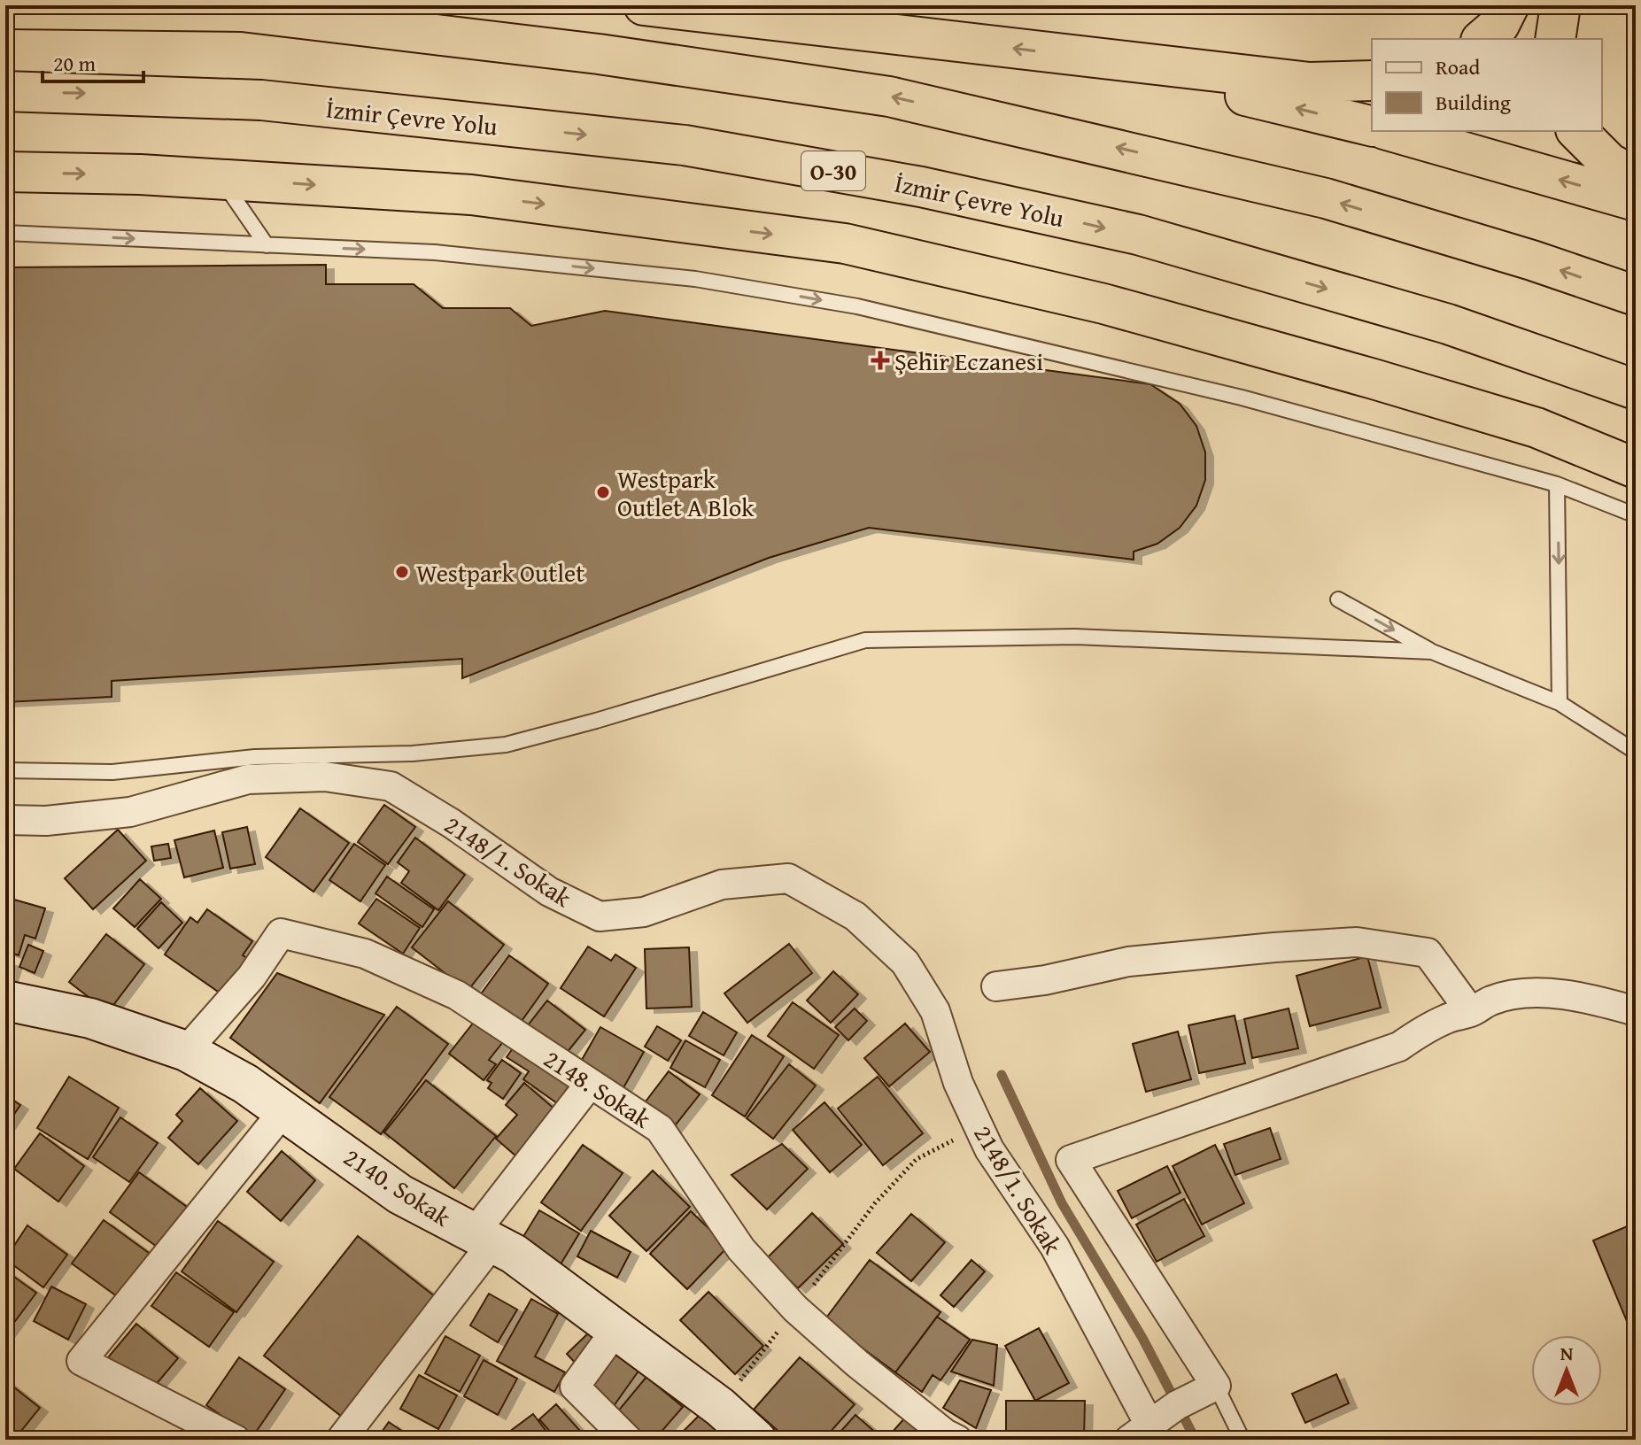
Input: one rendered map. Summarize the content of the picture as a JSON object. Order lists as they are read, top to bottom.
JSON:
{
  "streets": {
    "highway": ["İzmir Çevre Yolu", "O-30"],
    "street": ["2148/1. Sokak", "2148. Sokak", "2140. Sokak"]
  },
  "crossings": [
    ["2148. Sokak", "2140. Sokak"]
  ],
  "places": {
    "health": ["Şehir Eczanesi"],
    "other": ["Westpark Outlet A Blok", "Westpark Outlet"]
  },
  "legend": ["Road", "Building"],
  "scale_bar": "20 m",
  "north": "top"
}
